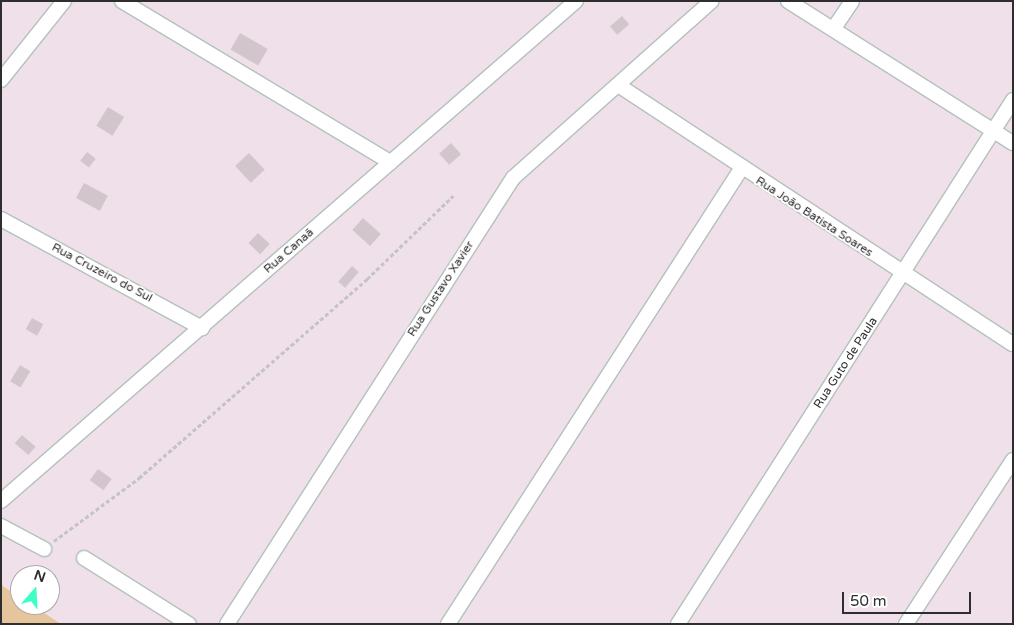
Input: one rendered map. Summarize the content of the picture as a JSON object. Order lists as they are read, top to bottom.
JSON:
{
  "streets": {
    "street": [
      "Rua João Batista Soares",
      "Rua Canaã",
      "Rua Cruzeiro do Sul",
      "Rua Gustavo Xavier",
      "Rua Guto de Paula"
    ]
  },
  "crossings": [
    ["Rua João Batista Soares", "Rua Gustavo Xavier"],
    ["Rua João Batista Soares", "Rua Guto de Paula"],
    ["Rua Canaã", "Rua Cruzeiro do Sul"]
  ],
  "scale_bar": "50 m",
  "north": "top"
}
